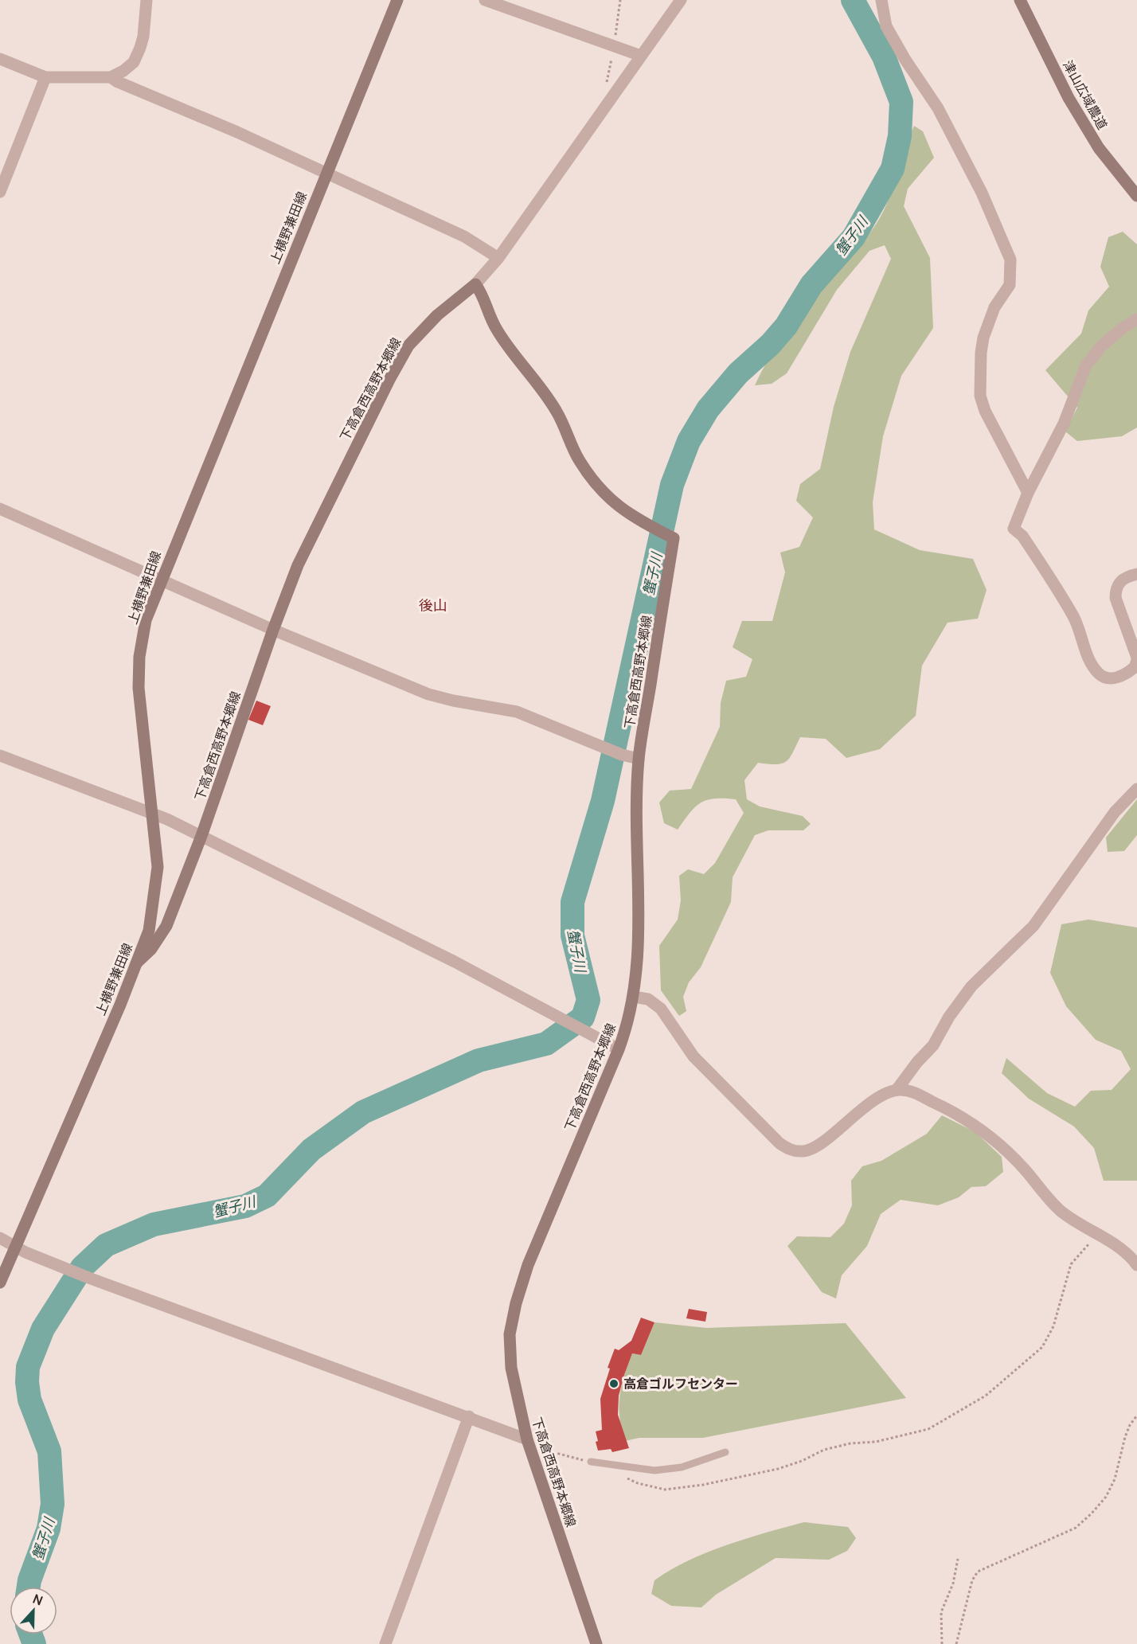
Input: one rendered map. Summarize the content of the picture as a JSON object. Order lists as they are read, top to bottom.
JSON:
{
  "streets": {
    "main road": ["津山広域農道", "上横野兼田線", "下高倉西高野本郷線"]
  },
  "crossings": [
    ["上横野兼田線", "下高倉西高野本郷線"]
  ],
  "districts": ["後山"],
  "water": ["蟹子川"],
  "places": ["高倉ゴルフセンター"],
  "north": "top"
}
